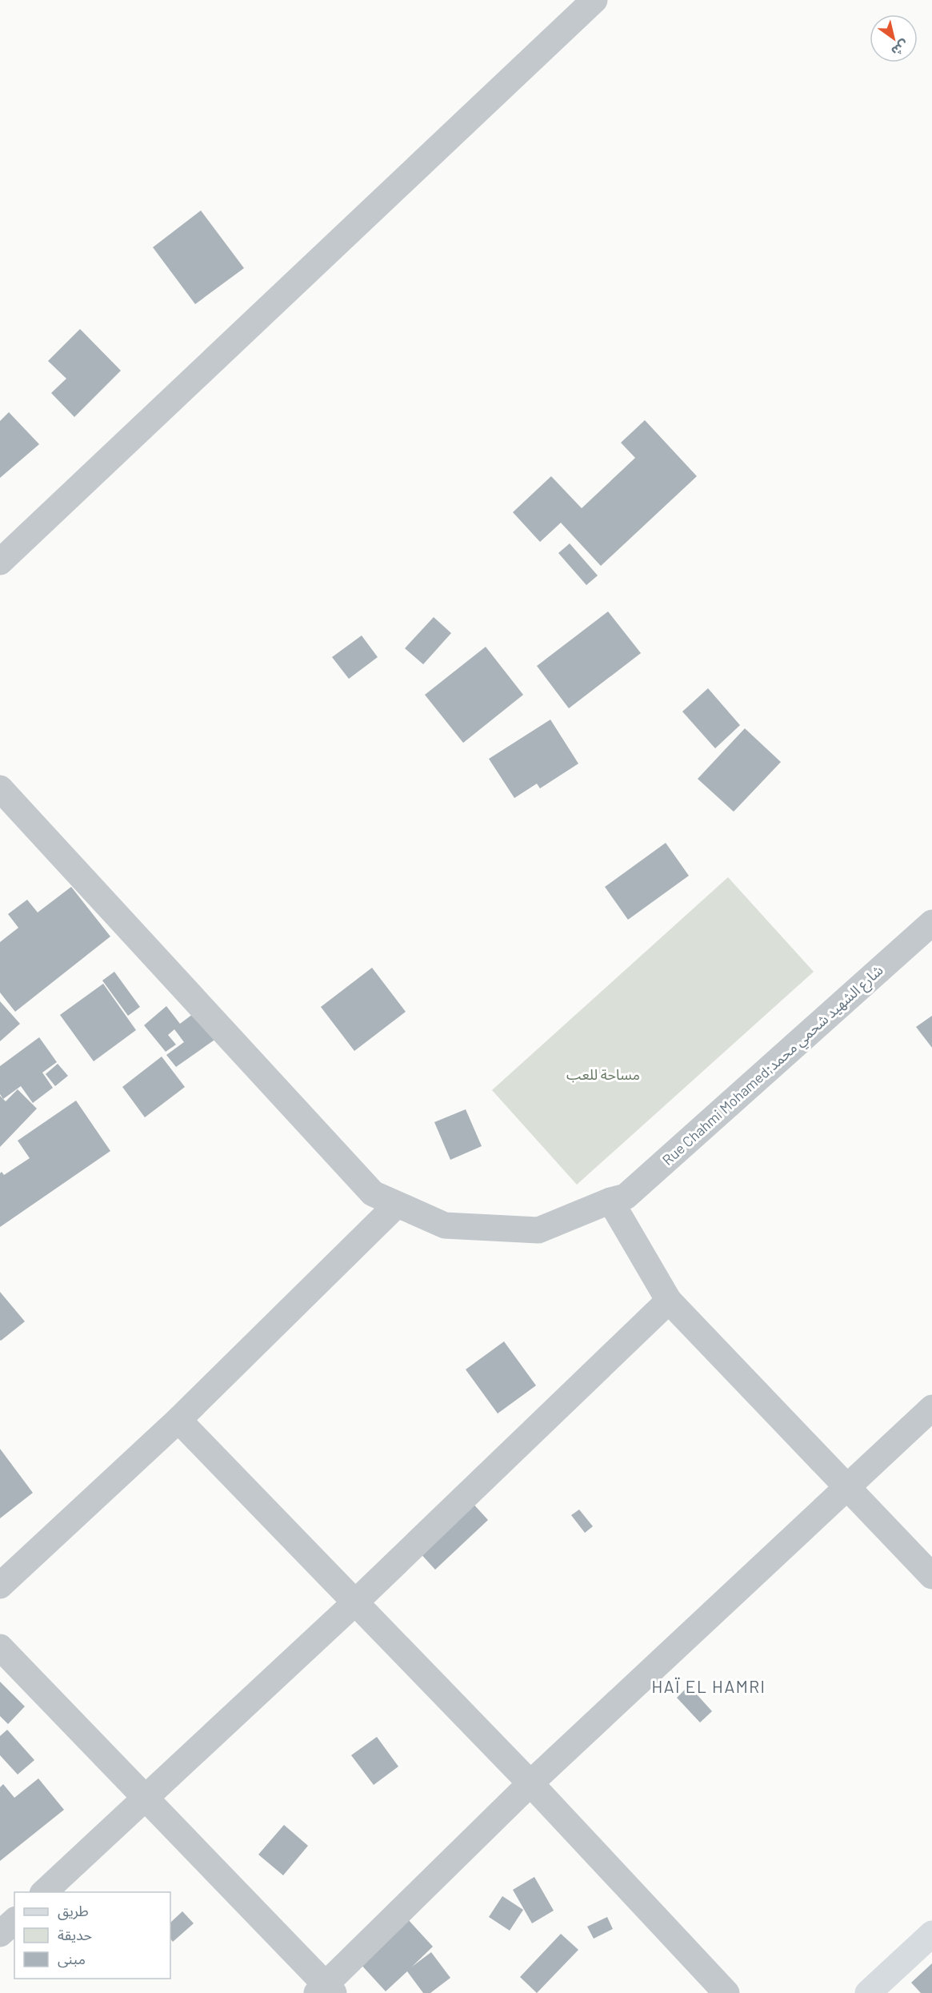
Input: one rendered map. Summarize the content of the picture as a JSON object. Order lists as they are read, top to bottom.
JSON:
{
  "streets": {
    "street": ["Rue Chahmi Mohamed;شارع الشهيد شحمي محمد"]
  },
  "districts": ["HAÏ EL HAMRI"],
  "parks": ["مساحة للعب"],
  "legend": ["طريق", "حديقة", "مبنى"],
  "north": "bottom right"
}
